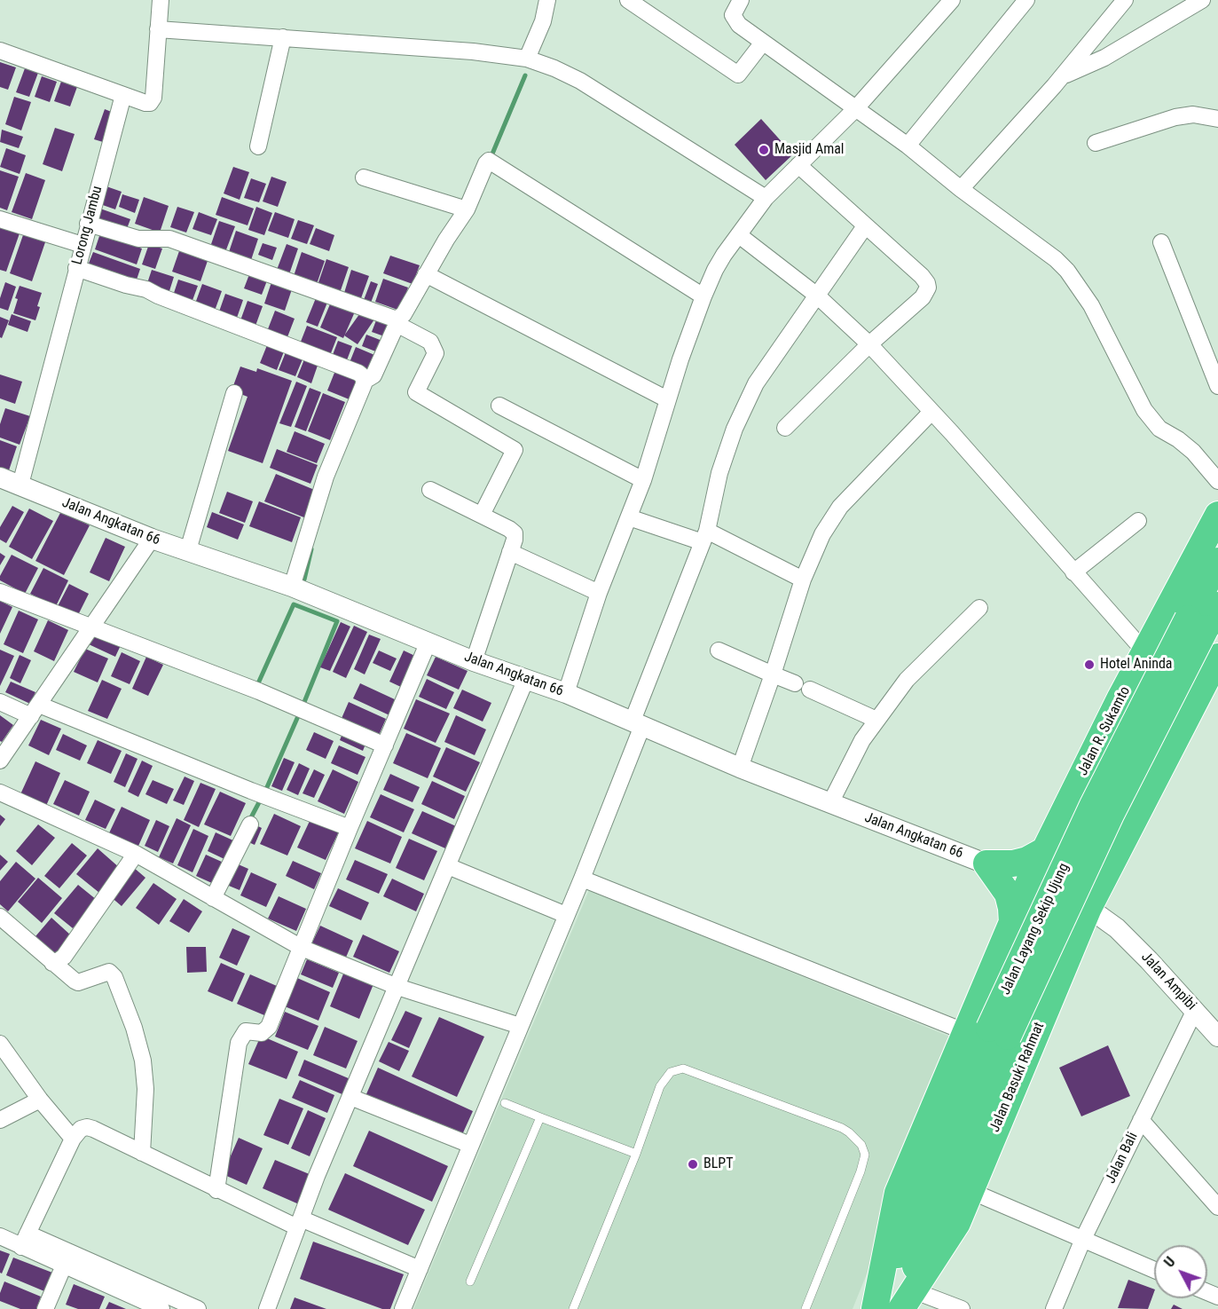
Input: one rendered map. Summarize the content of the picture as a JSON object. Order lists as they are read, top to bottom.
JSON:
{
  "streets": {
    "highway": ["Jalan R. Sukamto", "Jalan Layang Sekip Ujung", "Jalan Basuki Rahmat"],
    "street": [
      "Lorong Jambu",
      "Jalan Angkatan 66",
      "Jalan Ampibi",
      "Jalan Bali"
    ]
  },
  "crossings": [
    ["Lorong Jambu", "Jalan Angkatan 66"],
    ["Jalan Angkatan 66", "Jalan R. Sukamto"],
    ["Jalan Angkatan 66", "Jalan Ampibi"],
    ["Jalan Angkatan 66", "Jalan Basuki Rahmat"],
    ["Jalan Layang Sekip Ujung", "Jalan Basuki Rahmat"],
    ["Jalan Ampibi", "Jalan Basuki Rahmat"],
    ["Jalan Ampibi", "Jalan Bali"]
  ],
  "places": ["Masjid Amal", "Hotel Aninda", "BLPT"],
  "north": "top left"
}
